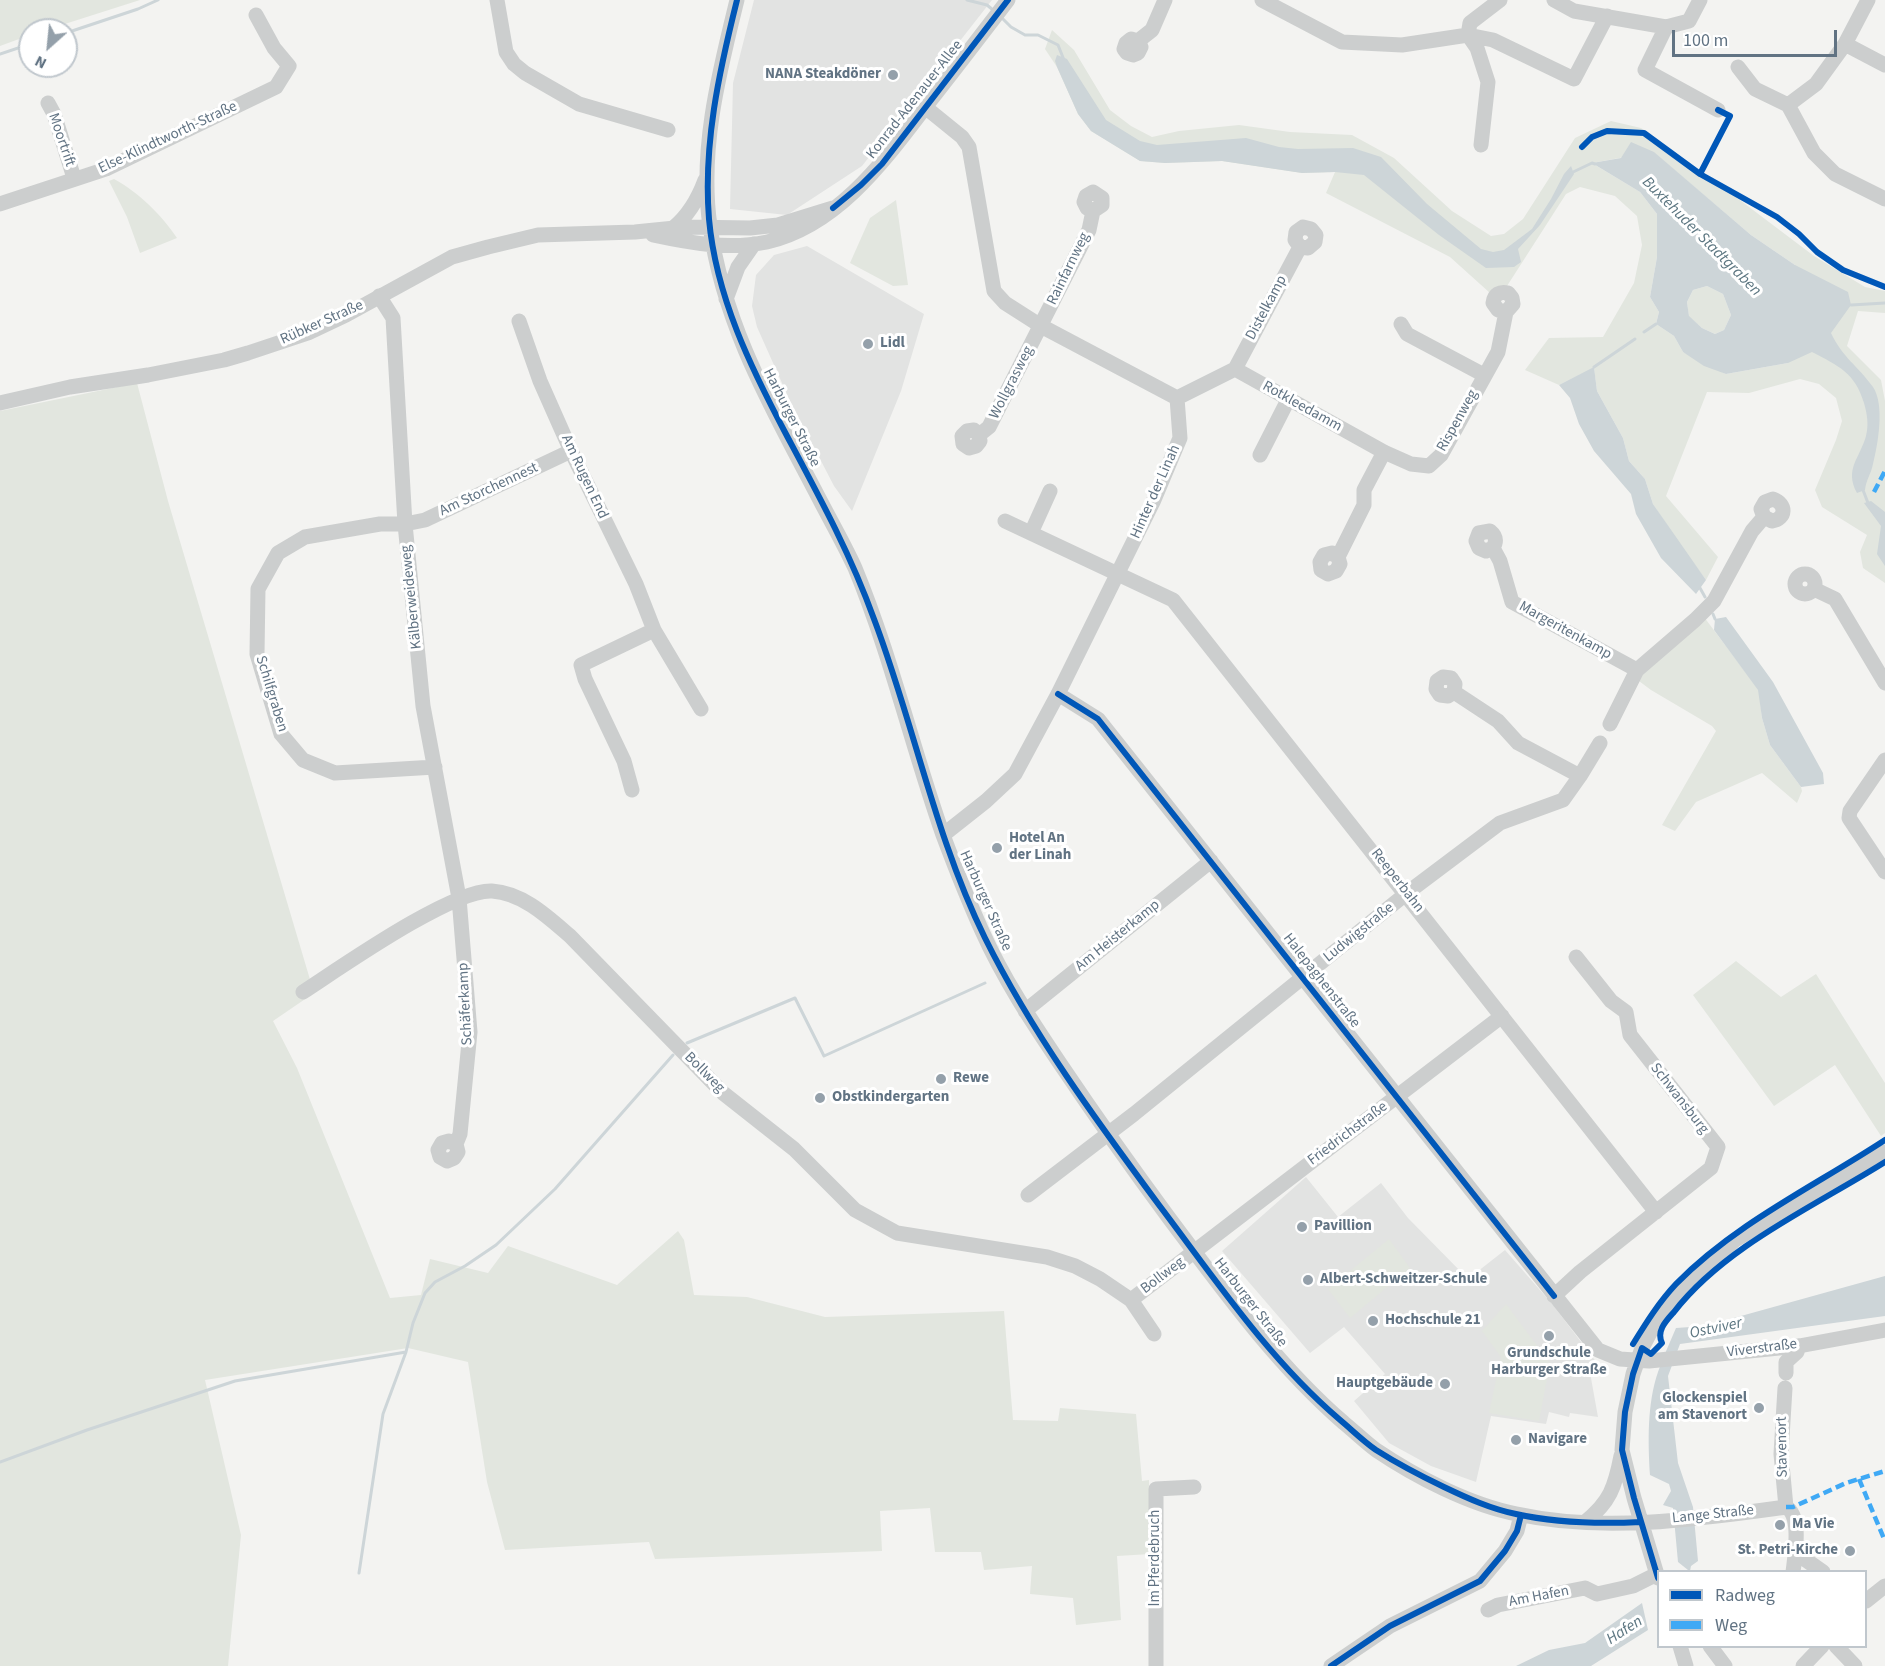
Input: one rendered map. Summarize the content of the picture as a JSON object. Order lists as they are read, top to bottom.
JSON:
{
  "streets": {
    "street": [
      "Konrad-Adenauer-Allee",
      "Else-Klindtworth-Straße",
      "Moortrift",
      "Rainfarnweg",
      "Distelkamp",
      "Rübker Straße",
      "Wollgrasweg",
      "Rotkleedamm",
      "Harburger Straße",
      "Rispenweg",
      "Am Rugen End",
      "Am Storchennest",
      "Hinter der Linah",
      "Kälberweideweg",
      "Margeritenkamp",
      "Schilfgraben",
      "Reeperbahn",
      "Ludwigstraße",
      "Am Heisterkamp",
      "Halepaghenstraße",
      "Schäferkamp",
      "Bollweg",
      "Schwansburg",
      "Friedrichstraße",
      "Viverstraße",
      "Stavenort",
      "Lange Straße",
      "Im Pferdebruch",
      "Am Hafen"
    ]
  },
  "crossings": [
    ["Konrad-Adenauer-Allee", "Rübker Straße"],
    ["Konrad-Adenauer-Allee", "Harburger Straße"],
    ["Else-Klindtworth-Straße", "Moortrift"],
    ["Rainfarnweg", "Wollgrasweg"],
    ["Distelkamp", "Rotkleedamm"],
    ["Rübker Straße", "Harburger Straße"],
    ["Rübker Straße", "Kälberweideweg"],
    ["Rotkleedamm", "Rispenweg"],
    ["Harburger Straße", "Hinter der Linah"],
    ["Harburger Straße", "Ludwigstraße"],
    ["Harburger Straße", "Am Heisterkamp"],
    ["Harburger Straße", "Bollweg"],
    ["Harburger Straße", "Friedrichstraße"],
    ["Harburger Straße", "Lange Straße"],
    ["Am Rugen End", "Am Storchennest"],
    ["Am Storchennest", "Kälberweideweg"],
    ["Am Storchennest", "Schilfgraben"],
    ["Hinter der Linah", "Reeperbahn"],
    ["Hinter der Linah", "Halepaghenstraße"],
    ["Kälberweideweg", "Schilfgraben"],
    ["Kälberweideweg", "Schäferkamp"],
    ["Kälberweideweg", "Bollweg"],
    ["Reeperbahn", "Ludwigstraße"],
    ["Reeperbahn", "Schwansburg"],
    ["Reeperbahn", "Friedrichstraße"],
    ["Ludwigstraße", "Halepaghenstraße"],
    ["Am Heisterkamp", "Halepaghenstraße"],
    ["Halepaghenstraße", "Schwansburg"],
    ["Halepaghenstraße", "Friedrichstraße"],
    ["Halepaghenstraße", "Viverstraße"],
    ["Schäferkamp", "Bollweg"],
    ["Bollweg", "Friedrichstraße"],
    ["Viverstraße", "Stavenort"],
    ["Stavenort", "Lange Straße"]
  ],
  "water": ["Buxtehuder Stadtgraben", "Ostviver", "Hafen"],
  "places": [
    "NANA Steakdöner",
    "Lidl",
    "Hotel An der Linah",
    "Rewe",
    "Obstkindergarten",
    "Pavillion",
    "Albert-Schweitzer-Schule",
    "Hochschule 21",
    "Grundschule Harburger Straße",
    "Hauptgebäude",
    "Glockenspiel am Stavenort",
    "Navigare",
    "Ma Vie",
    "St. Petri-Kirche"
  ],
  "legend": ["Radweg", "Weg"],
  "scale_bar": "100 m",
  "north": "bottom left"
}
